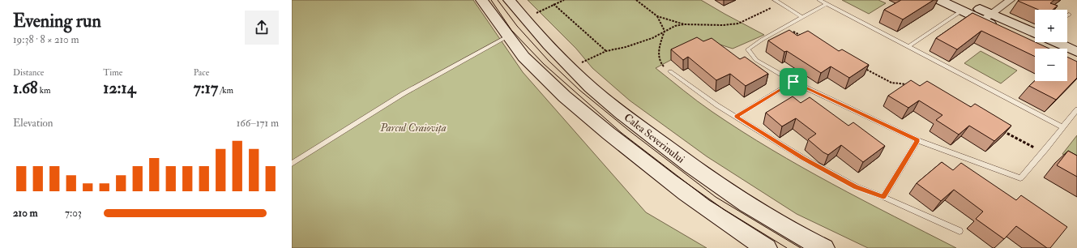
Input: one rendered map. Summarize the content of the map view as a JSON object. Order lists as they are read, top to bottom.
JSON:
{
  "streets": {
    "main road": ["Calea Severinului"]
  },
  "parks": ["Parcul Craiovița"],
  "page": {
    "heading": ["Evening run", "19:38 · 8 × 210 m"],
    "map_buttons": ["+", "−"],
    "stats": [
      ["Distance", "1.68 km"],
      ["Time", "12:14"],
      ["Pace", "7:17 /km"]
    ],
    "chart": ["Elevation", "166–171 m"],
    "list": [
      {
        "name": "210 m",
        "note": "7:03"
      }
    ]
  }
}
